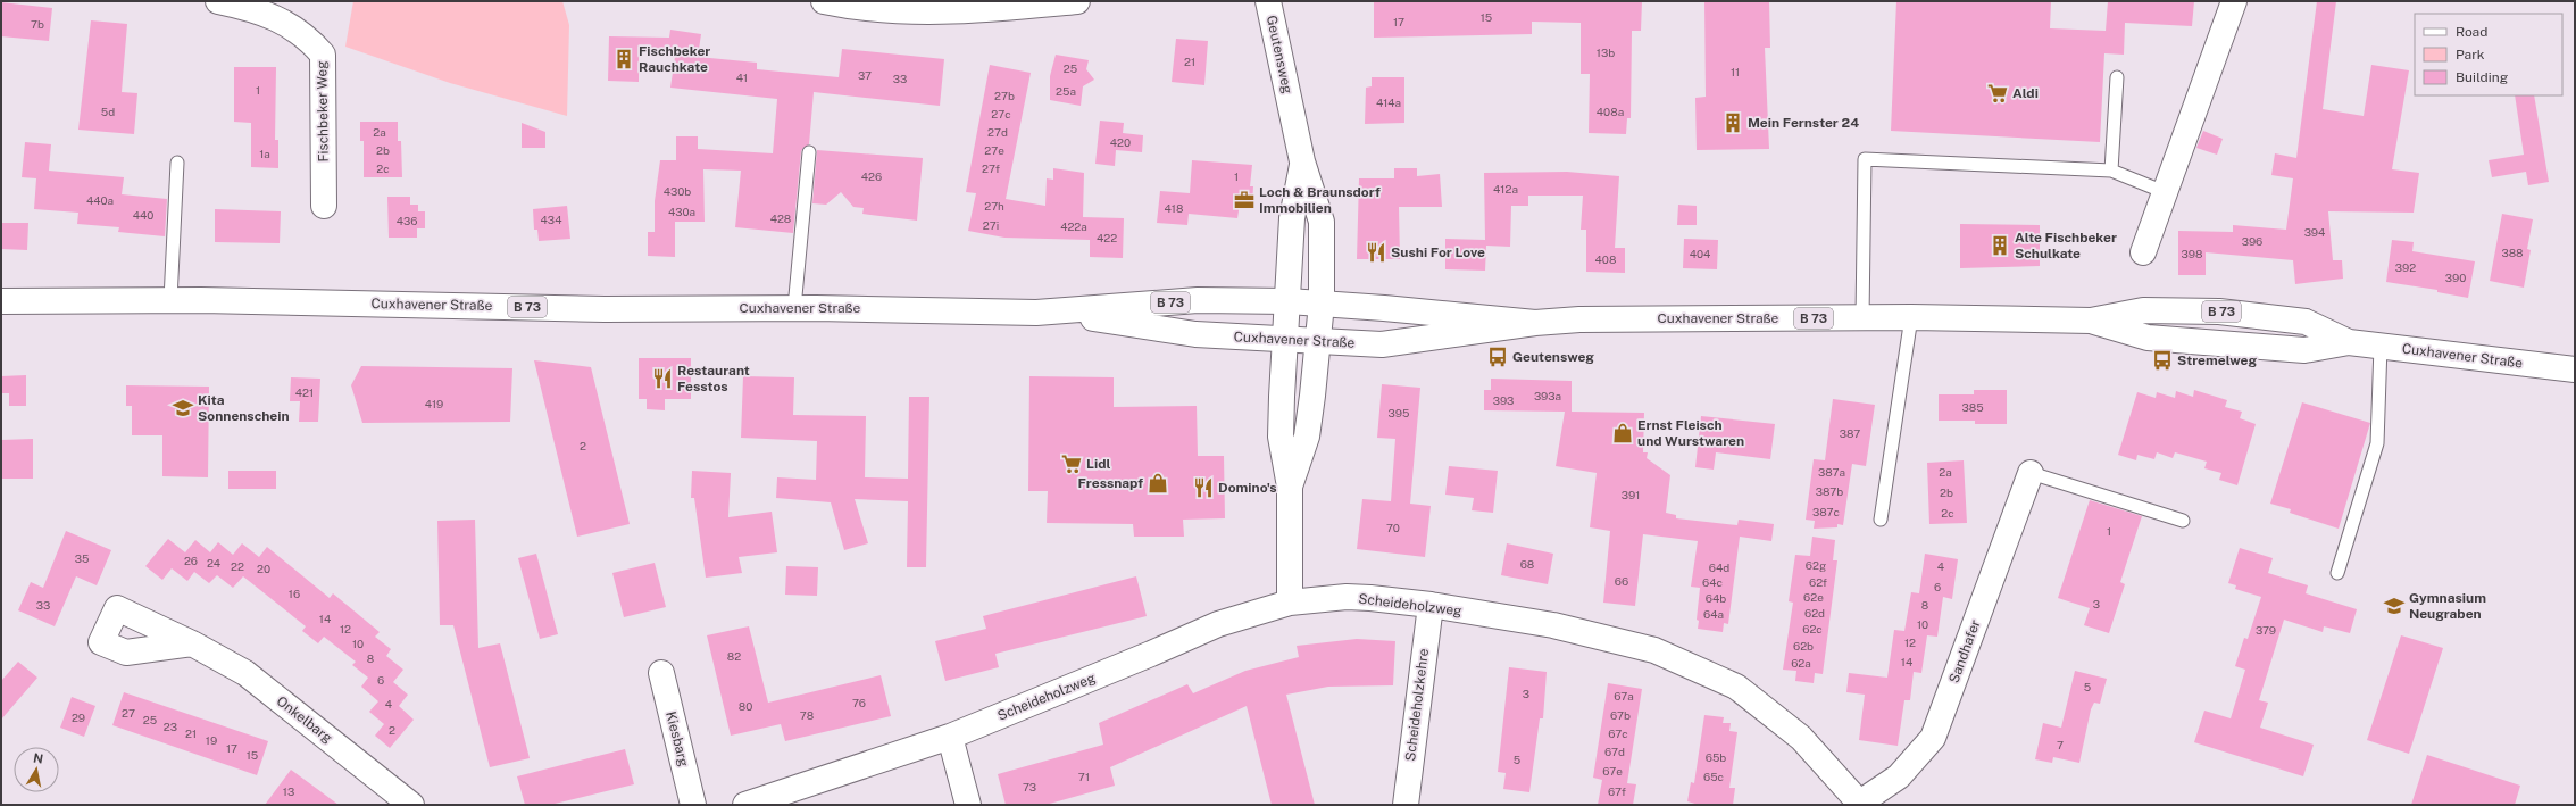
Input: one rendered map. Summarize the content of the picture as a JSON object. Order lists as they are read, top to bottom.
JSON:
{
  "streets": {
    "street": [
      "Geutensweg",
      "Fischbeker Weg",
      "B 73",
      "Cuxhavener Straße",
      "Scheideholzweg",
      "Sandhafer",
      "Scheideholzkehre",
      "Onkelbarg",
      "Kiesbarg"
    ]
  },
  "crossings": [
    ["Geutensweg", "Cuxhavener Straße"],
    ["Scheideholzweg", "Sandhafer"],
    ["Scheideholzweg", "Scheideholzkehre"]
  ],
  "places": {
    "building": ["Fischbeker Rauchkate", "Mein Fernster 24", "Alte Fischbeker Schulkate"],
    "supermarket": ["Aldi", "Lidl"],
    "office": ["Loch & Braunsdorf Immobilien"],
    "restaurant": ["Sushi For Love", "Restaurant Fesstos", "Domino's"],
    "bus stop": ["Geutensweg", "Stremelweg"],
    "school or university": ["Kita Sonnenschein", "Gymnasium Neugraben"],
    "shop": ["Ernst Fleisch und Wurstwaren", "Fressnapf"]
  },
  "house_numbers": [
    "15",
    "17",
    "7b",
    "13b",
    "21",
    "25",
    "11",
    "37",
    "41",
    "33",
    "1",
    "25a",
    "27b",
    "414a",
    "5d",
    "408a",
    "27c",
    "2a",
    "27d",
    "420",
    "2b",
    "27e",
    "1a",
    "2c",
    "27f",
    "426",
    "1",
    "412a",
    "430b",
    "440a",
    "27h",
    "418",
    "430a",
    "440",
    "428",
    "434",
    "436",
    "27i",
    "422a",
    "394",
    "422",
    "396",
    "388",
    "404",
    "398",
    "408",
    "392",
    "390",
    "421",
    "393a",
    "393",
    "419",
    "385",
    "395",
    "387",
    "2",
    "387a",
    "2a",
    "387b",
    "2b",
    "391",
    "387c",
    "2c",
    "70",
    "1",
    "35",
    "26",
    "24",
    "68",
    "62g",
    "22",
    "4",
    "64d",
    "20",
    "66",
    "64c",
    "62f",
    "6",
    "16",
    "62e",
    "64b",
    "3",
    "33",
    "8",
    "62d",
    "64a",
    "14",
    "10",
    "12",
    "62c",
    "379",
    "12",
    "10",
    "62b",
    "82",
    "8",
    "14",
    "62a",
    "6",
    "5",
    "3",
    "67a",
    "76",
    "4",
    "80",
    "27",
    "78",
    "67b",
    "29",
    "25",
    "23",
    "2",
    "21",
    "67c",
    "19",
    "7",
    "17",
    "67d",
    "15",
    "65b",
    "5",
    "67e",
    "71",
    "65c",
    "73",
    "13",
    "67f"
  ],
  "legend": ["Road", "Park", "Building"],
  "north": "top"
}
